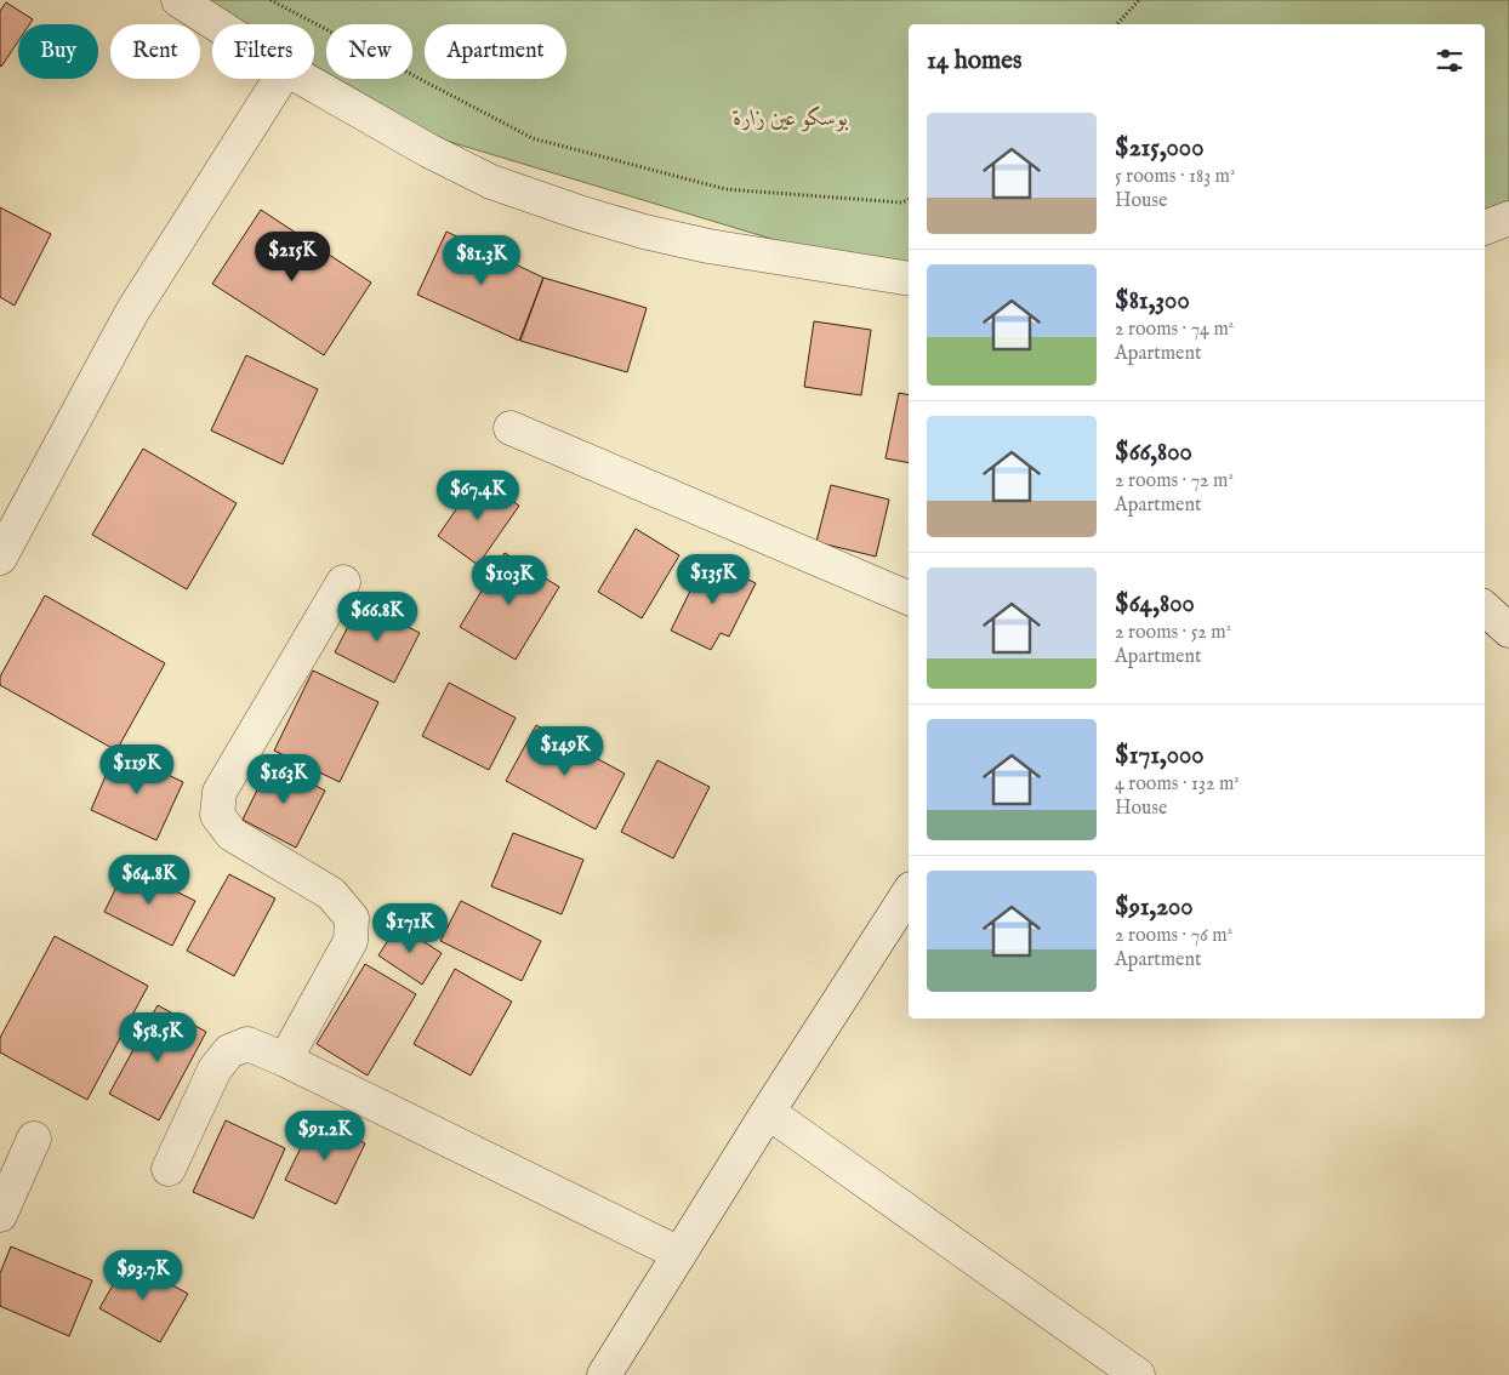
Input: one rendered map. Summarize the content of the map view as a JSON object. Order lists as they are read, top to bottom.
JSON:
{
  "parks": ["بوسكو عين زارة"],
  "page": {
    "chip": [
      "Buy",
      "Rent",
      "Filters",
      "New",
      "Apartment"
    ],
    "heading": "14 homes",
    "list": [
      {
        "name": "$215,000",
        "note": "5 rooms · 183 m² · House"
      },
      {
        "name": "$81,300",
        "note": "2 rooms · 74 m² · Apartment"
      },
      {
        "name": "$66,800",
        "note": "2 rooms · 72 m² · Apartment"
      },
      {
        "name": "$64,800",
        "note": "2 rooms · 52 m² · Apartment"
      },
      {
        "name": "$171,000",
        "note": "4 rooms · 132 m² · House"
      },
      {
        "name": "$91,200",
        "note": "2 rooms · 76 m² · Apartment"
      }
    ],
    "price": [
      "$215K",
      "$81.3K",
      "$67.4K",
      "$135K",
      "$103K",
      "$66.8K",
      "$149K",
      "$119K",
      "$163K",
      "$64.8K",
      "$171K",
      "$58.5K",
      "$91.2K",
      "$93.7K"
    ]
  }
}
